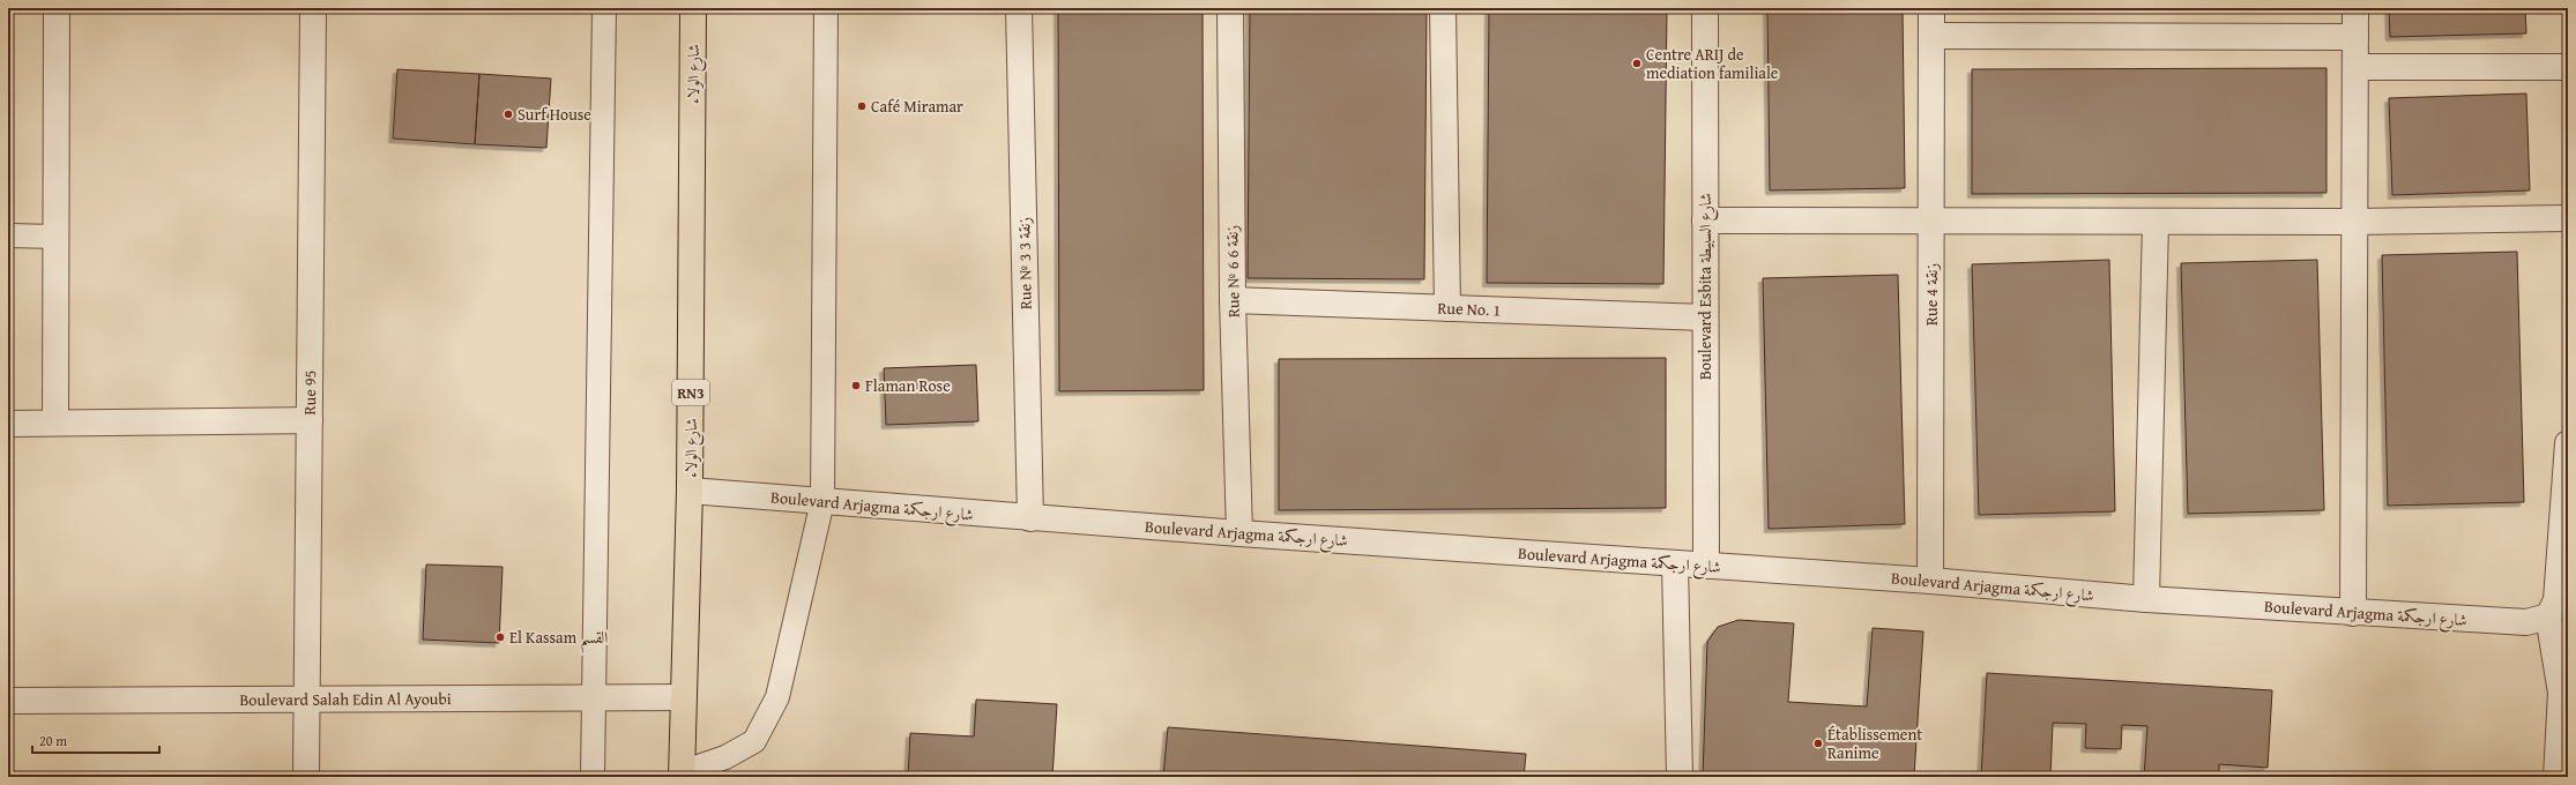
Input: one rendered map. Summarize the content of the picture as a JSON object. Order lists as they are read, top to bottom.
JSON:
{
  "streets": {
    "main road": ["شارع الولاء", "RN3"],
    "street": [
      "Rue № 3 زنقة 3",
      "Rue № 6 زنقة 6",
      "Boulevard Esbita شارع السبيطة",
      "Rue 4 زنقة",
      "Rue No. 1",
      "Rue 95",
      "Boulevard Arjagma شارع ارجكمة",
      "Boulevard Salah Edin Al Ayoubi"
    ]
  },
  "crossings": [
    ["شارع الولاء", "Boulevard Arjagma شارع ارجكمة"],
    ["شارع الولاء", "Boulevard Salah Edin Al Ayoubi"],
    ["Rue № 3 زنقة 3", "Boulevard Arjagma شارع ارجكمة"],
    ["Rue № 6 زنقة 6", "Rue No. 1"],
    ["Rue № 6 زنقة 6", "Boulevard Arjagma شارع ارجكمة"],
    ["Boulevard Esbita شارع السبيطة", "Rue No. 1"],
    ["Boulevard Esbita شارع السبيطة", "Boulevard Arjagma شارع ارجكمة"],
    ["Rue 4 زنقة", "Boulevard Arjagma شارع ارجكمة"],
    ["Rue 95", "Boulevard Salah Edin Al Ayoubi"]
  ],
  "places": [
    "Centre ARIJ de mediation familiale",
    "Café Miramar",
    "Surf House",
    "Flaman Rose",
    "El Kassam القسم",
    "Établissement Ranime"
  ],
  "scale_bar": "20 m"
}
